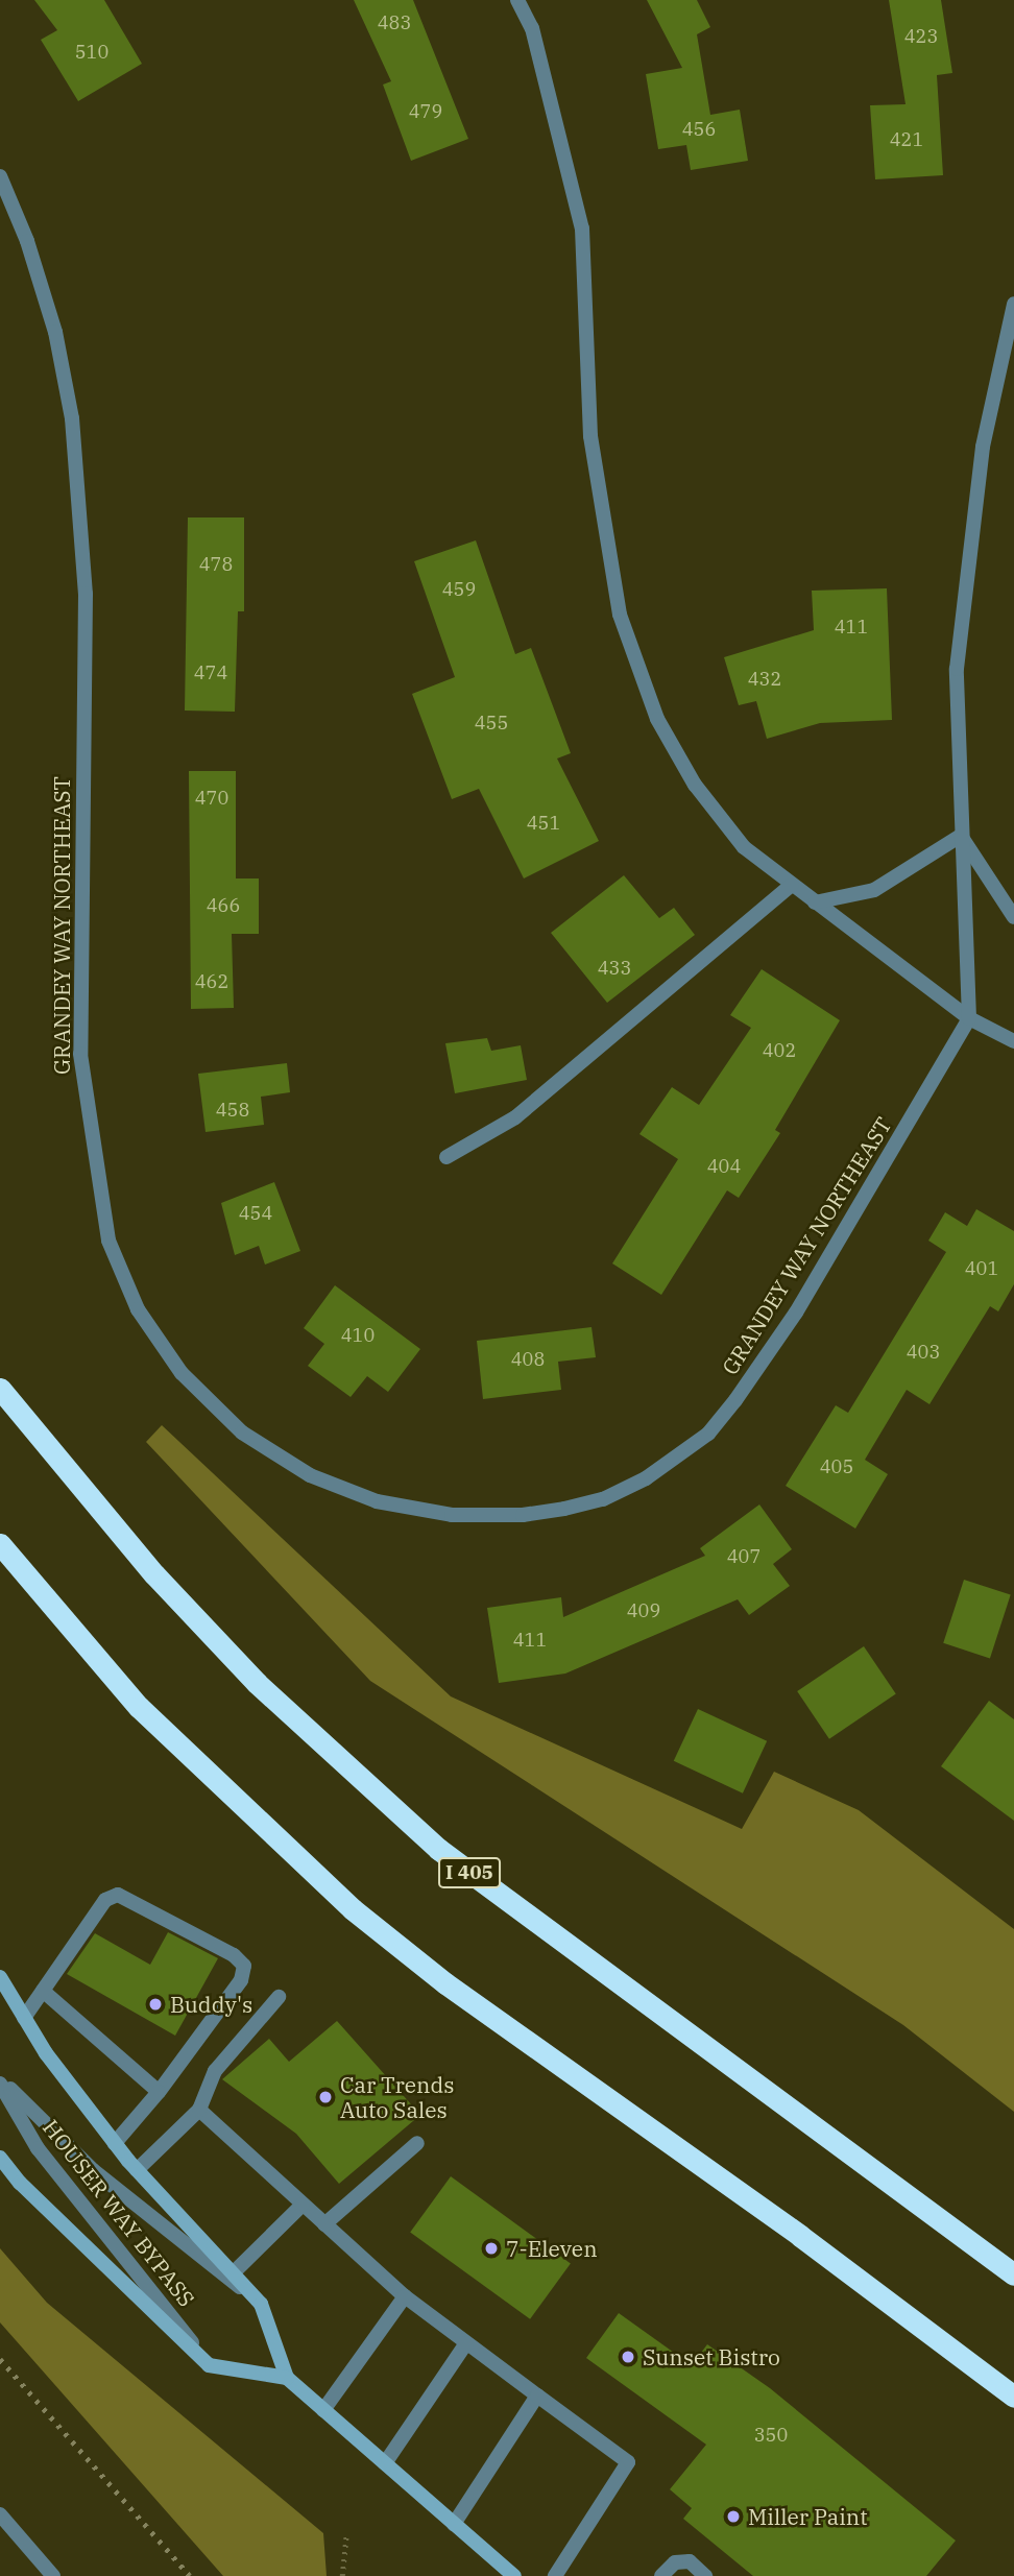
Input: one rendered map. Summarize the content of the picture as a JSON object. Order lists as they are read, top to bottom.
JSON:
{
  "streets": {
    "highway": ["I 405"],
    "street": ["GRANDEY WAY NORTHEAST", "HOUSER WAY BYPASS"]
  },
  "places": [
    "Buddy's",
    "Car Trends Auto Sales",
    "7-Eleven",
    "Sunset Bistro",
    "Miller Paint"
  ],
  "house_numbers": [
    "483",
    "423",
    "510",
    "479",
    "456",
    "421",
    "478",
    "459",
    "411",
    "474",
    "432",
    "455",
    "470",
    "451",
    "466",
    "433",
    "462",
    "402",
    "458",
    "404",
    "454",
    "401",
    "410",
    "403",
    "408",
    "405",
    "407",
    "409",
    "411",
    "350"
  ]
}
